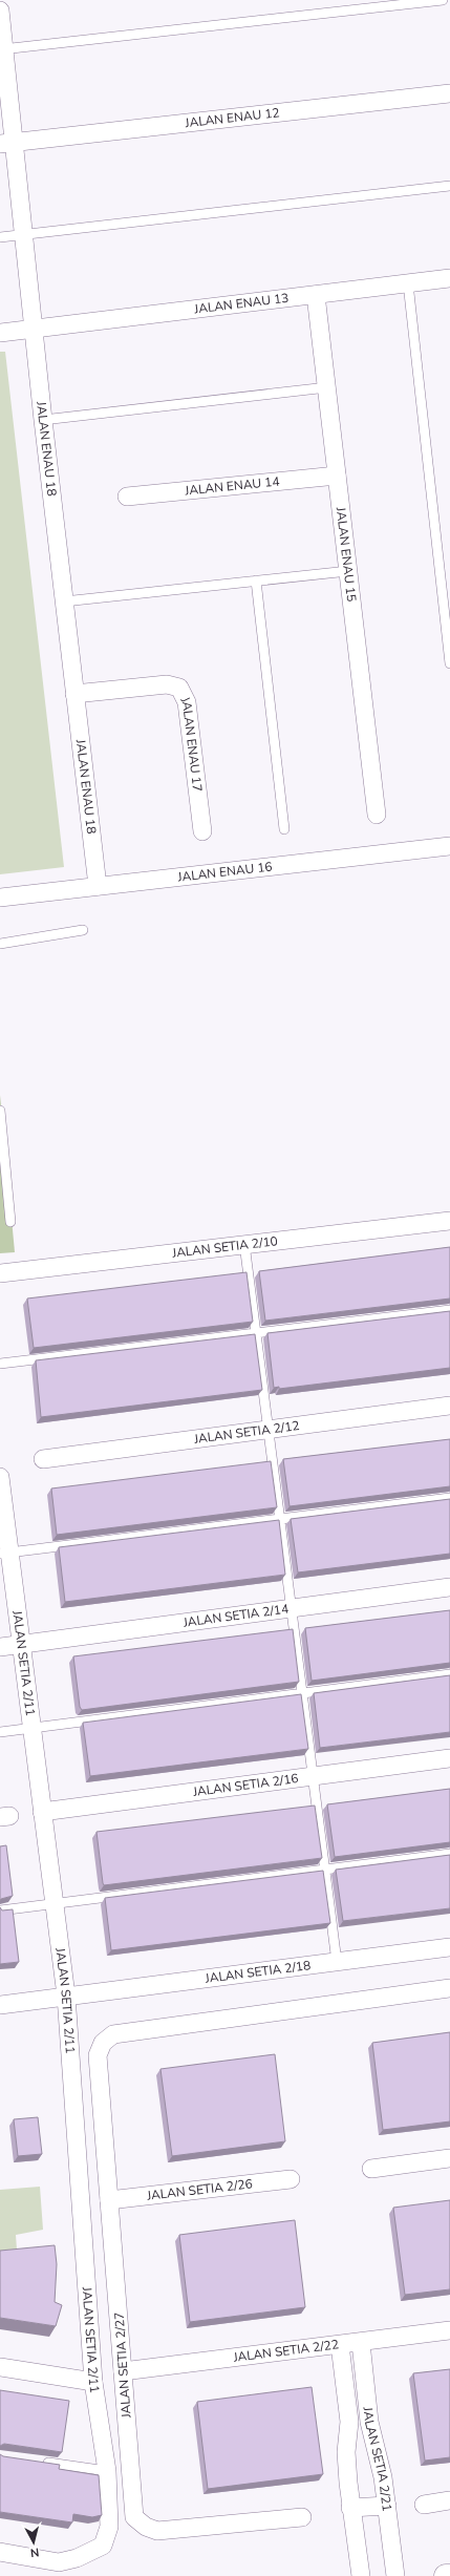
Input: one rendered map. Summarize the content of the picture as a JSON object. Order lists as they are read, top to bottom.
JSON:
{
  "streets": {
    "street": [
      "JALAN ENAU 12",
      "JALAN ENAU 13",
      "JALAN ENAU 18",
      "JALAN ENAU 14",
      "JALAN ENAU 15",
      "JALAN ENAU 17",
      "JALAN ENAU 16",
      "JALAN SETIA 2/10",
      "JALAN SETIA 2/12",
      "JALAN SETIA 2/14",
      "JALAN SETIA 2/11",
      "JALAN SETIA 2/16",
      "JALAN SETIA 2/18",
      "JALAN SETIA 2/26",
      "JALAN SETIA 2/22",
      "JALAN SETIA 2/27",
      "JALAN SETIA 2/21"
    ]
  },
  "crossings": [
    ["JALAN ENAU 12", "JALAN ENAU 18"],
    ["JALAN ENAU 13", "JALAN ENAU 18"],
    ["JALAN ENAU 13", "JALAN ENAU 15"],
    ["JALAN ENAU 18", "JALAN ENAU 17"],
    ["JALAN ENAU 18", "JALAN ENAU 16"],
    ["JALAN ENAU 14", "JALAN ENAU 15"],
    ["JALAN SETIA 2/14", "JALAN SETIA 2/11"],
    ["JALAN SETIA 2/11", "JALAN SETIA 2/16"],
    ["JALAN SETIA 2/11", "JALAN SETIA 2/18"],
    ["JALAN SETIA 2/26", "JALAN SETIA 2/27"],
    ["JALAN SETIA 2/22", "JALAN SETIA 2/27"],
    ["JALAN SETIA 2/22", "JALAN SETIA 2/21"]
  ],
  "north": "bottom"
}
